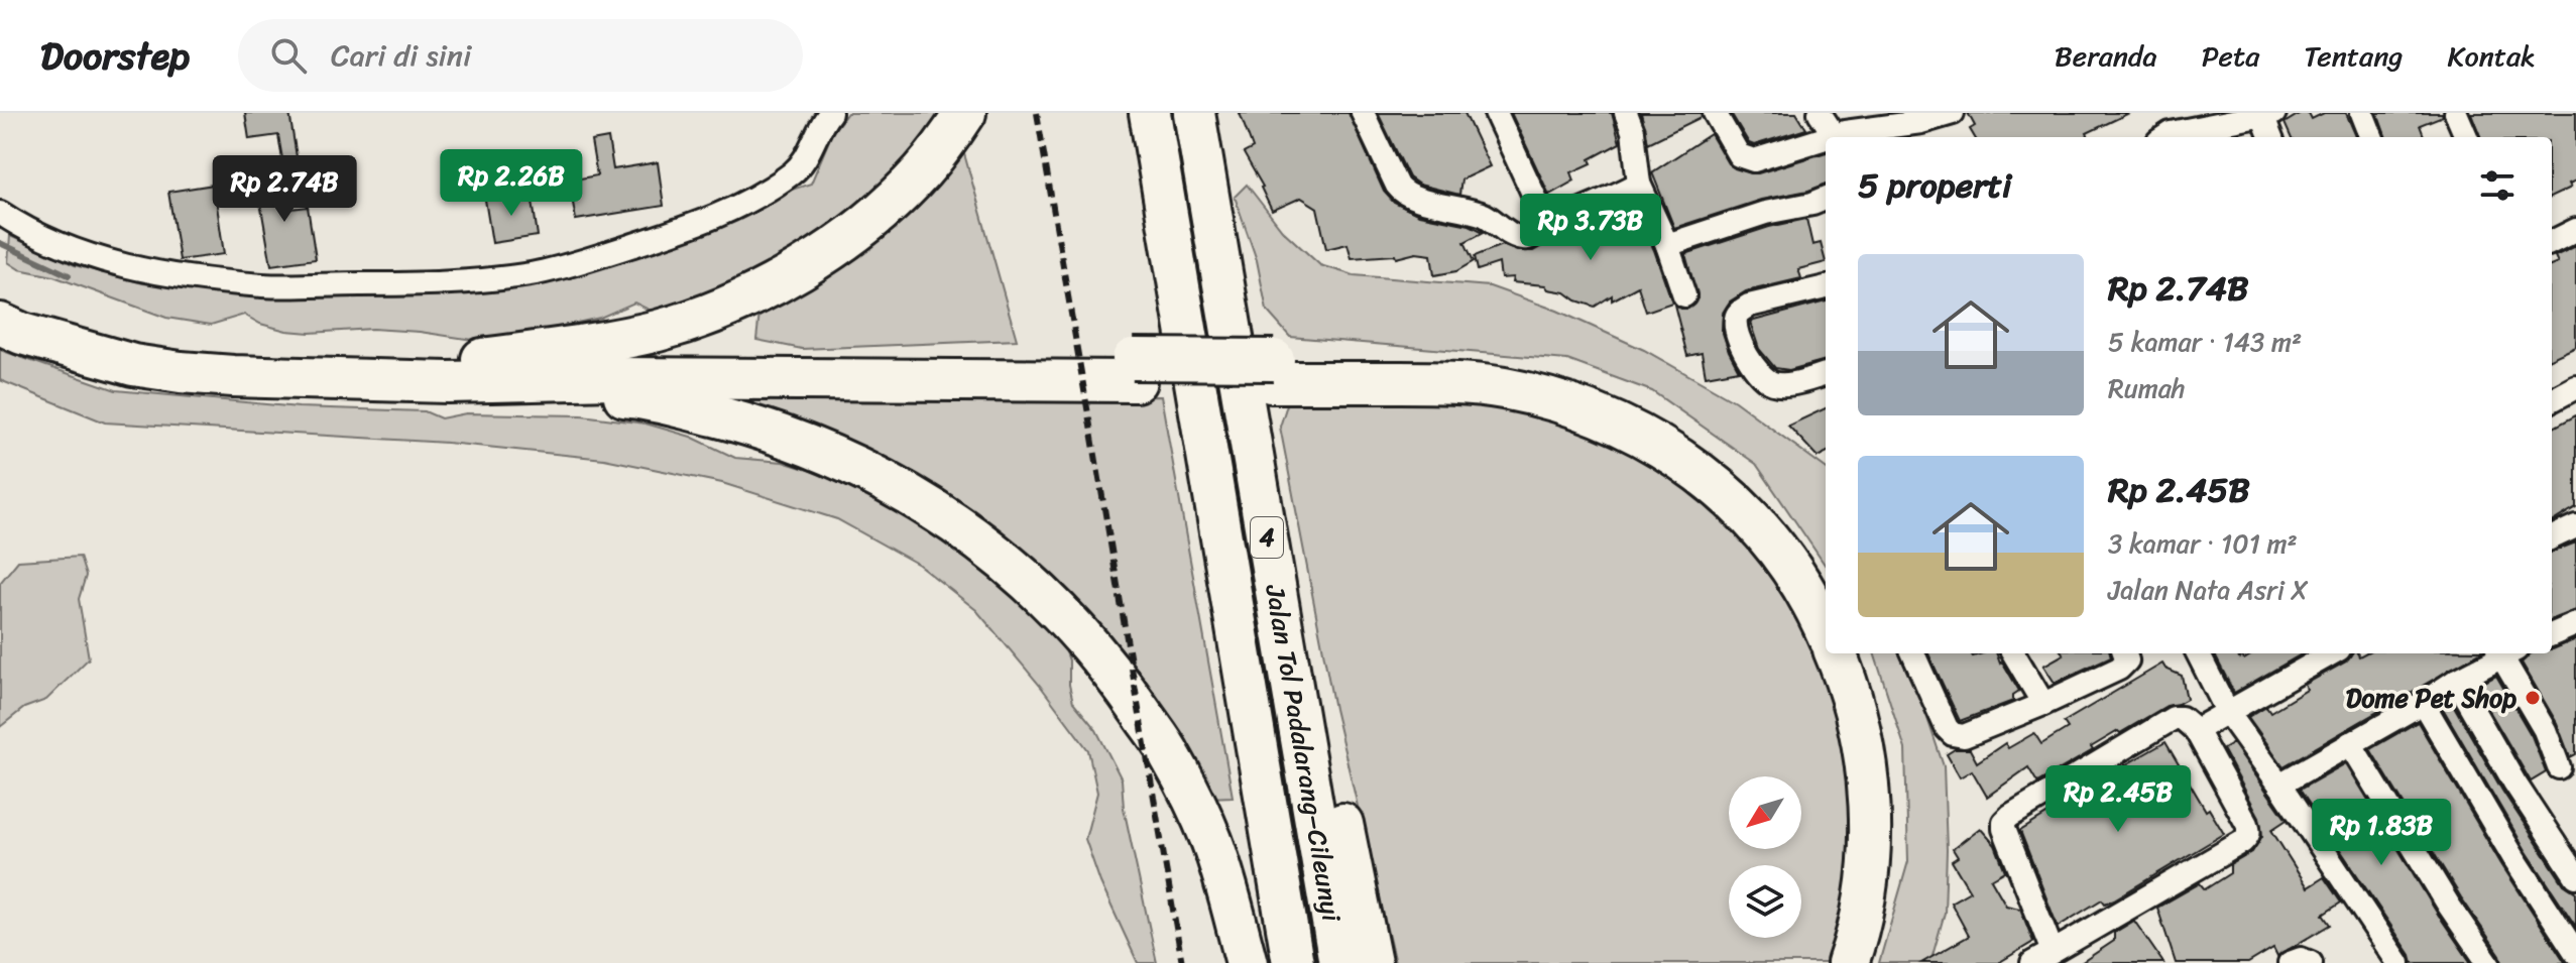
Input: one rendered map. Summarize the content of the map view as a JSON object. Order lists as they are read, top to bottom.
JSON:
{
  "streets": {
    "highway": ["4", "Jalan Tol Padalarang–Cileunyi"]
  },
  "places": ["Dome Pet Shop"],
  "north": "bottom left",
  "page": {
    "header": "Doorstep",
    "search": "Cari di sini",
    "nav": [
      "Beranda",
      "Peta",
      "Tentang",
      "Kontak"
    ],
    "heading": "5 properti",
    "price": [
      "Rp 2.26B",
      "Rp 2.74B",
      "Rp 3.73B",
      "Rp 2.45B",
      "Rp 1.83B"
    ],
    "list": [
      {
        "name": "Rp 2.74B",
        "note": "5 kamar · 143 m² · Rumah"
      },
      {
        "name": "Rp 2.45B",
        "note": "3 kamar · 101 m² · Jalan Nata Asri X"
      }
    ]
  }
}
